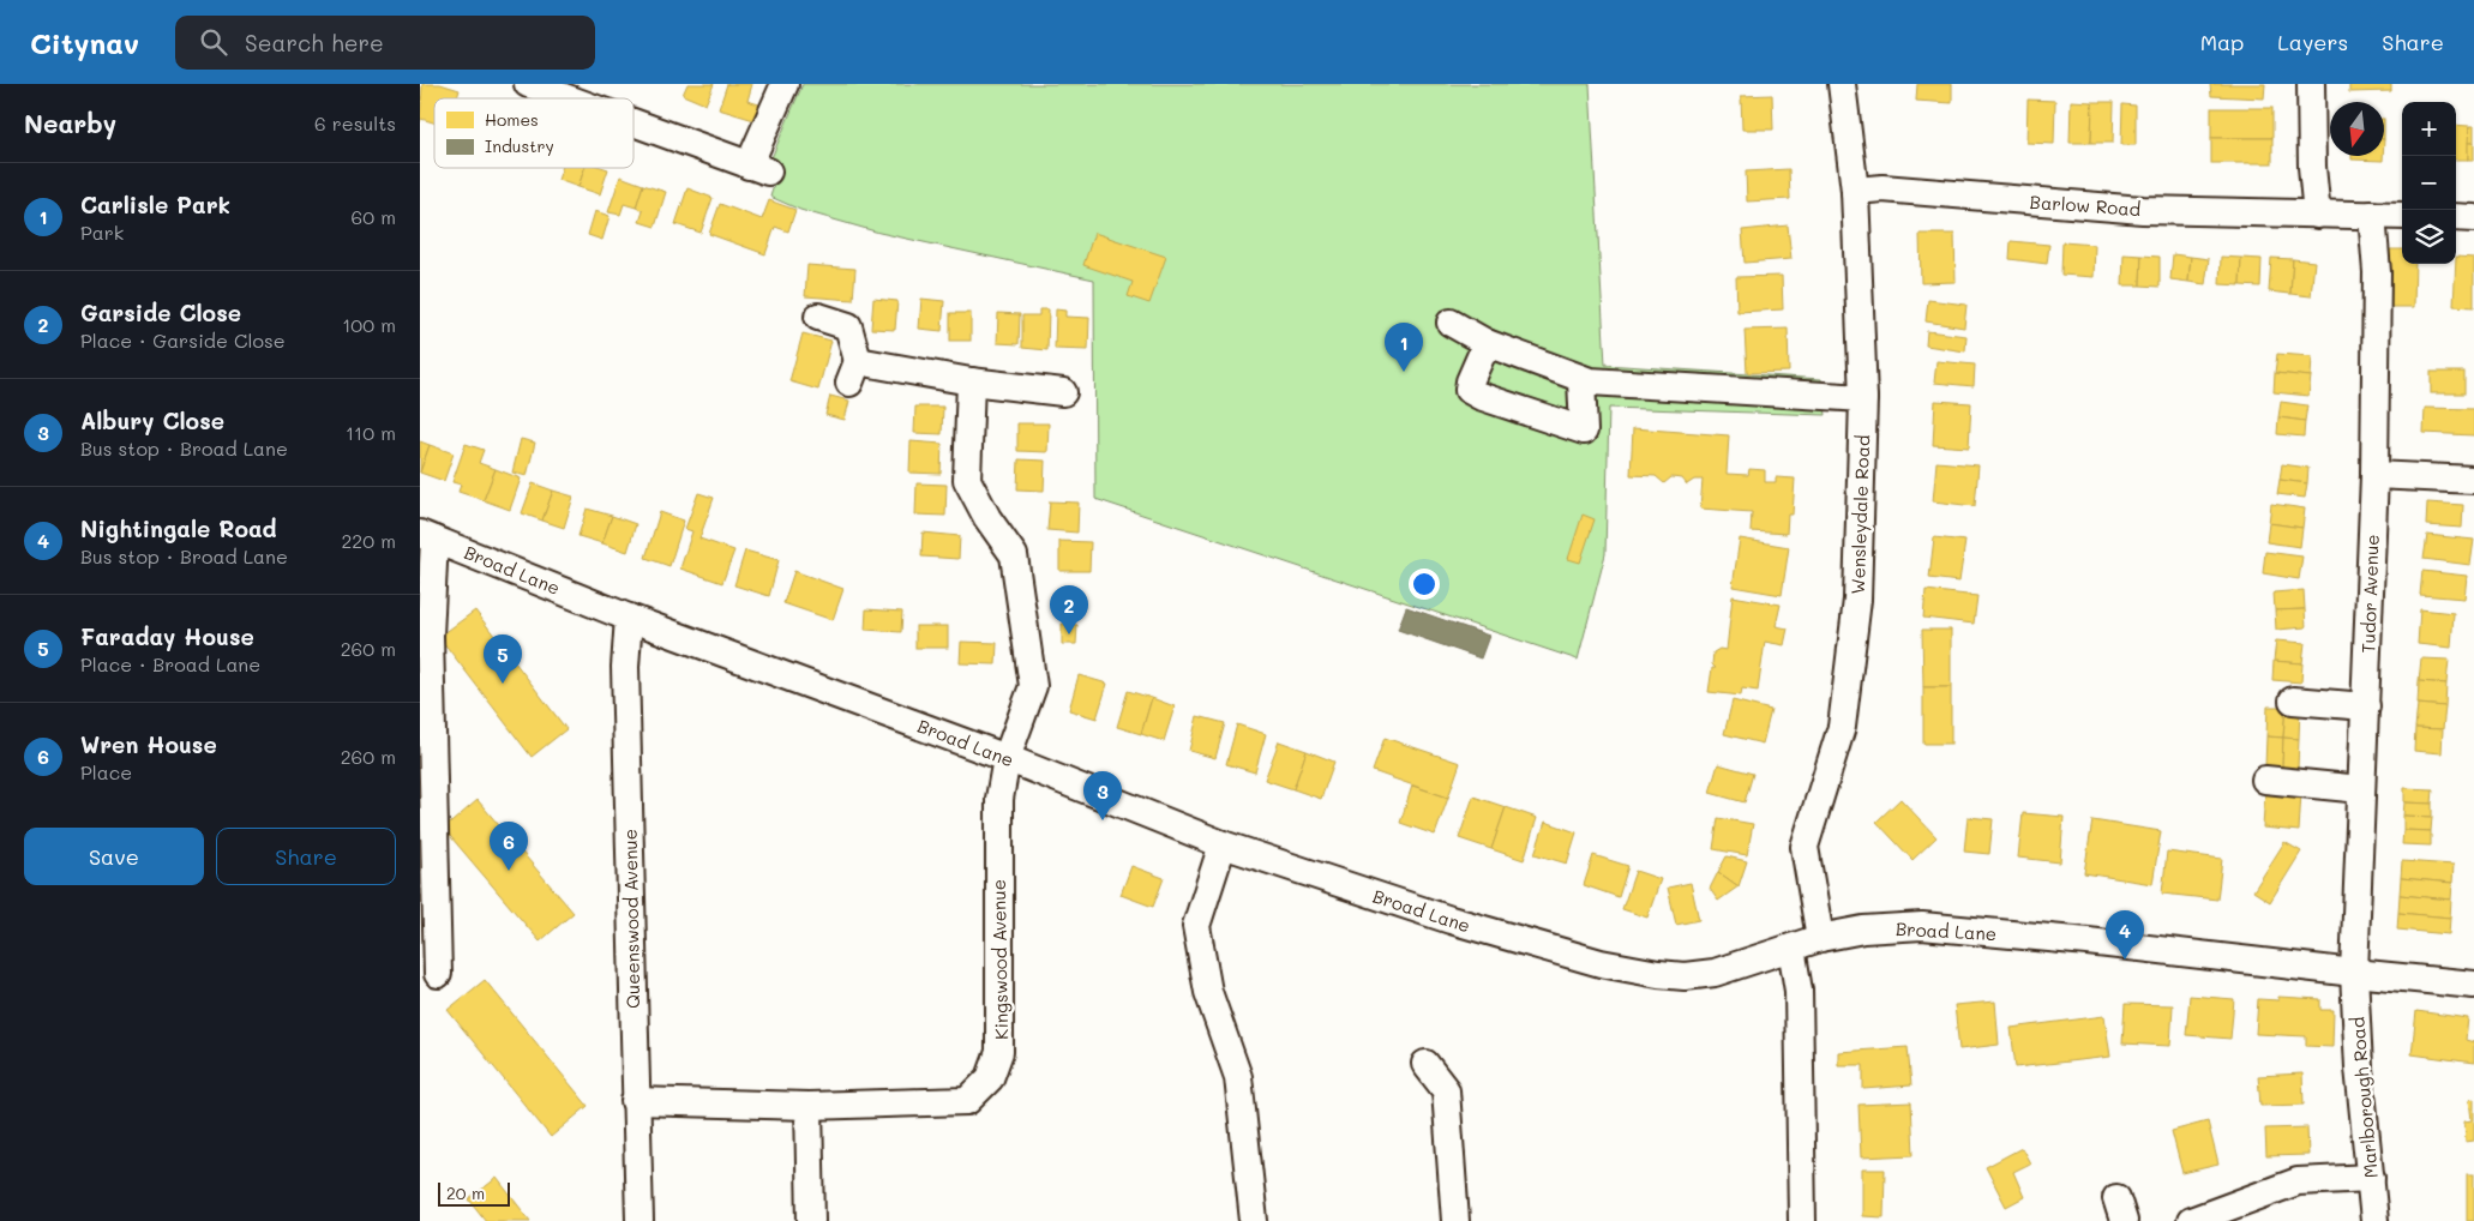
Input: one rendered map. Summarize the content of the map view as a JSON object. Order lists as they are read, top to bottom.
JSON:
{
  "streets": {
    "street": [
      "Barlow Road",
      "Wensleydale Road",
      "Broad Lane",
      "Tudor Avenue",
      "Queenswood Avenue",
      "Kingswood Avenue",
      "Marlborough Road"
    ]
  },
  "crossings": [
    ["Barlow Road", "Wensleydale Road"],
    ["Barlow Road", "Tudor Avenue"],
    ["Wensleydale Road", "Broad Lane"],
    ["Broad Lane", "Tudor Avenue"],
    ["Broad Lane", "Queenswood Avenue"],
    ["Broad Lane", "Kingswood Avenue"],
    ["Broad Lane", "Marlborough Road"],
    ["Tudor Avenue", "Marlborough Road"],
    ["Queenswood Avenue", "Kingswood Avenue"]
  ],
  "legend": ["Homes", "Industry"],
  "scale_bar": "20 m",
  "north": "bottom",
  "page": {
    "header": "Citynav",
    "search": "Search here",
    "nav": ["Map", "Layers", "Share"],
    "heading": ["Nearby", "6 results"],
    "map_buttons": ["+", "−"],
    "list": [
      {
        "mark": "1",
        "name": "Carlisle Park",
        "note": "Park",
        "value": "60 m"
      },
      {
        "mark": "2",
        "name": "Garside Close",
        "note": "Place · Garside Close",
        "value": "100 m"
      },
      {
        "mark": "3",
        "name": "Albury Close",
        "note": "Bus stop · Broad Lane",
        "value": "110 m"
      },
      {
        "mark": "4",
        "name": "Nightingale Road",
        "note": "Bus stop · Broad Lane",
        "value": "220 m"
      },
      {
        "mark": "5",
        "name": "Faraday House",
        "note": "Place · Broad Lane",
        "value": "260 m"
      },
      {
        "mark": "6",
        "name": "Wren House",
        "note": "Place",
        "value": "260 m"
      }
    ],
    "pins": [
      "1",
      "2",
      "5",
      "3",
      "6",
      "4"
    ],
    "buttons": ["Save", "Share"],
    "scale": "20 m"
  }
}
